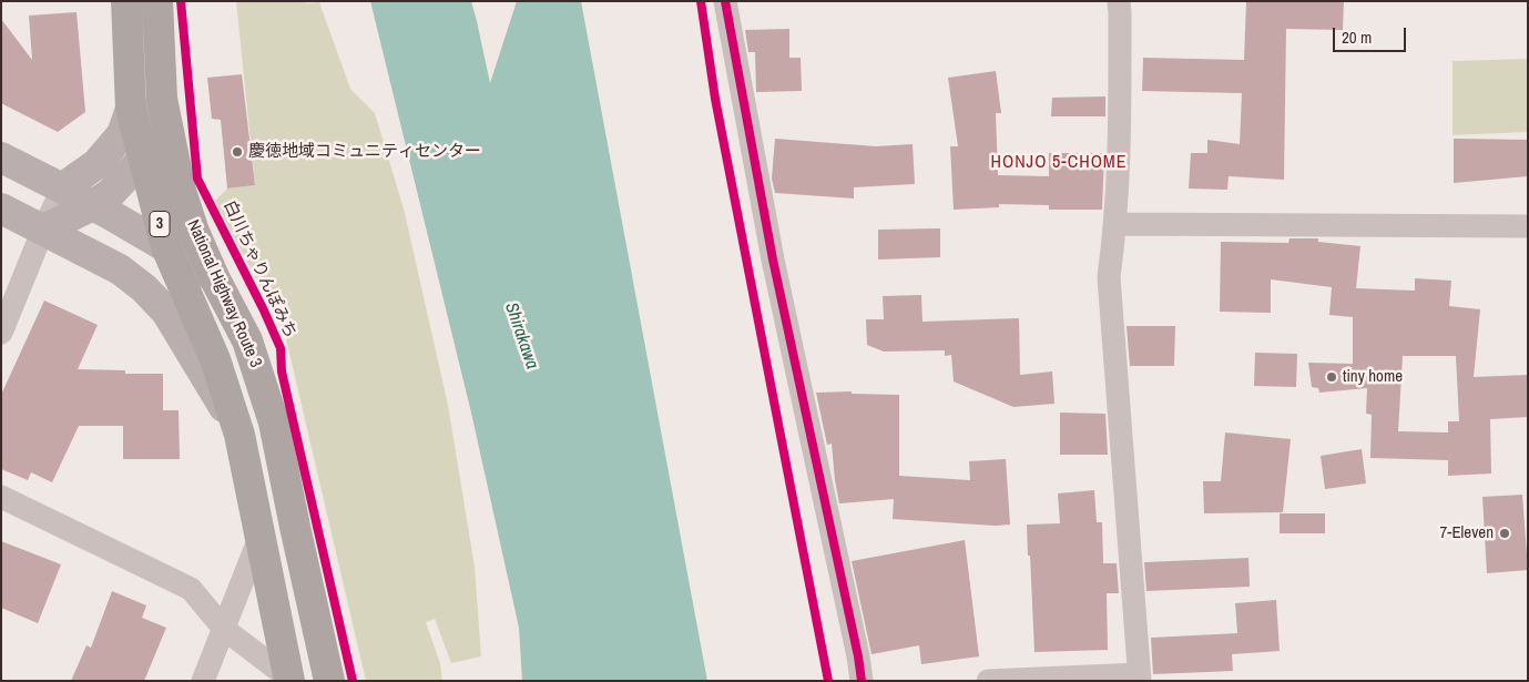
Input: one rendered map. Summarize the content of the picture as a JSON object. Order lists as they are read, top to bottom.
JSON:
{
  "streets": {
    "highway": ["3", "National Highway Route 3"],
    "cycle path": ["白川ちゃりんぽみち"]
  },
  "districts": ["HONJO 5-CHOME"],
  "water": ["Shirakawa"],
  "places": ["慶徳地域コミュニティセンター", "tiny home", "7-Eleven"],
  "scale_bar": "20 m"
}
